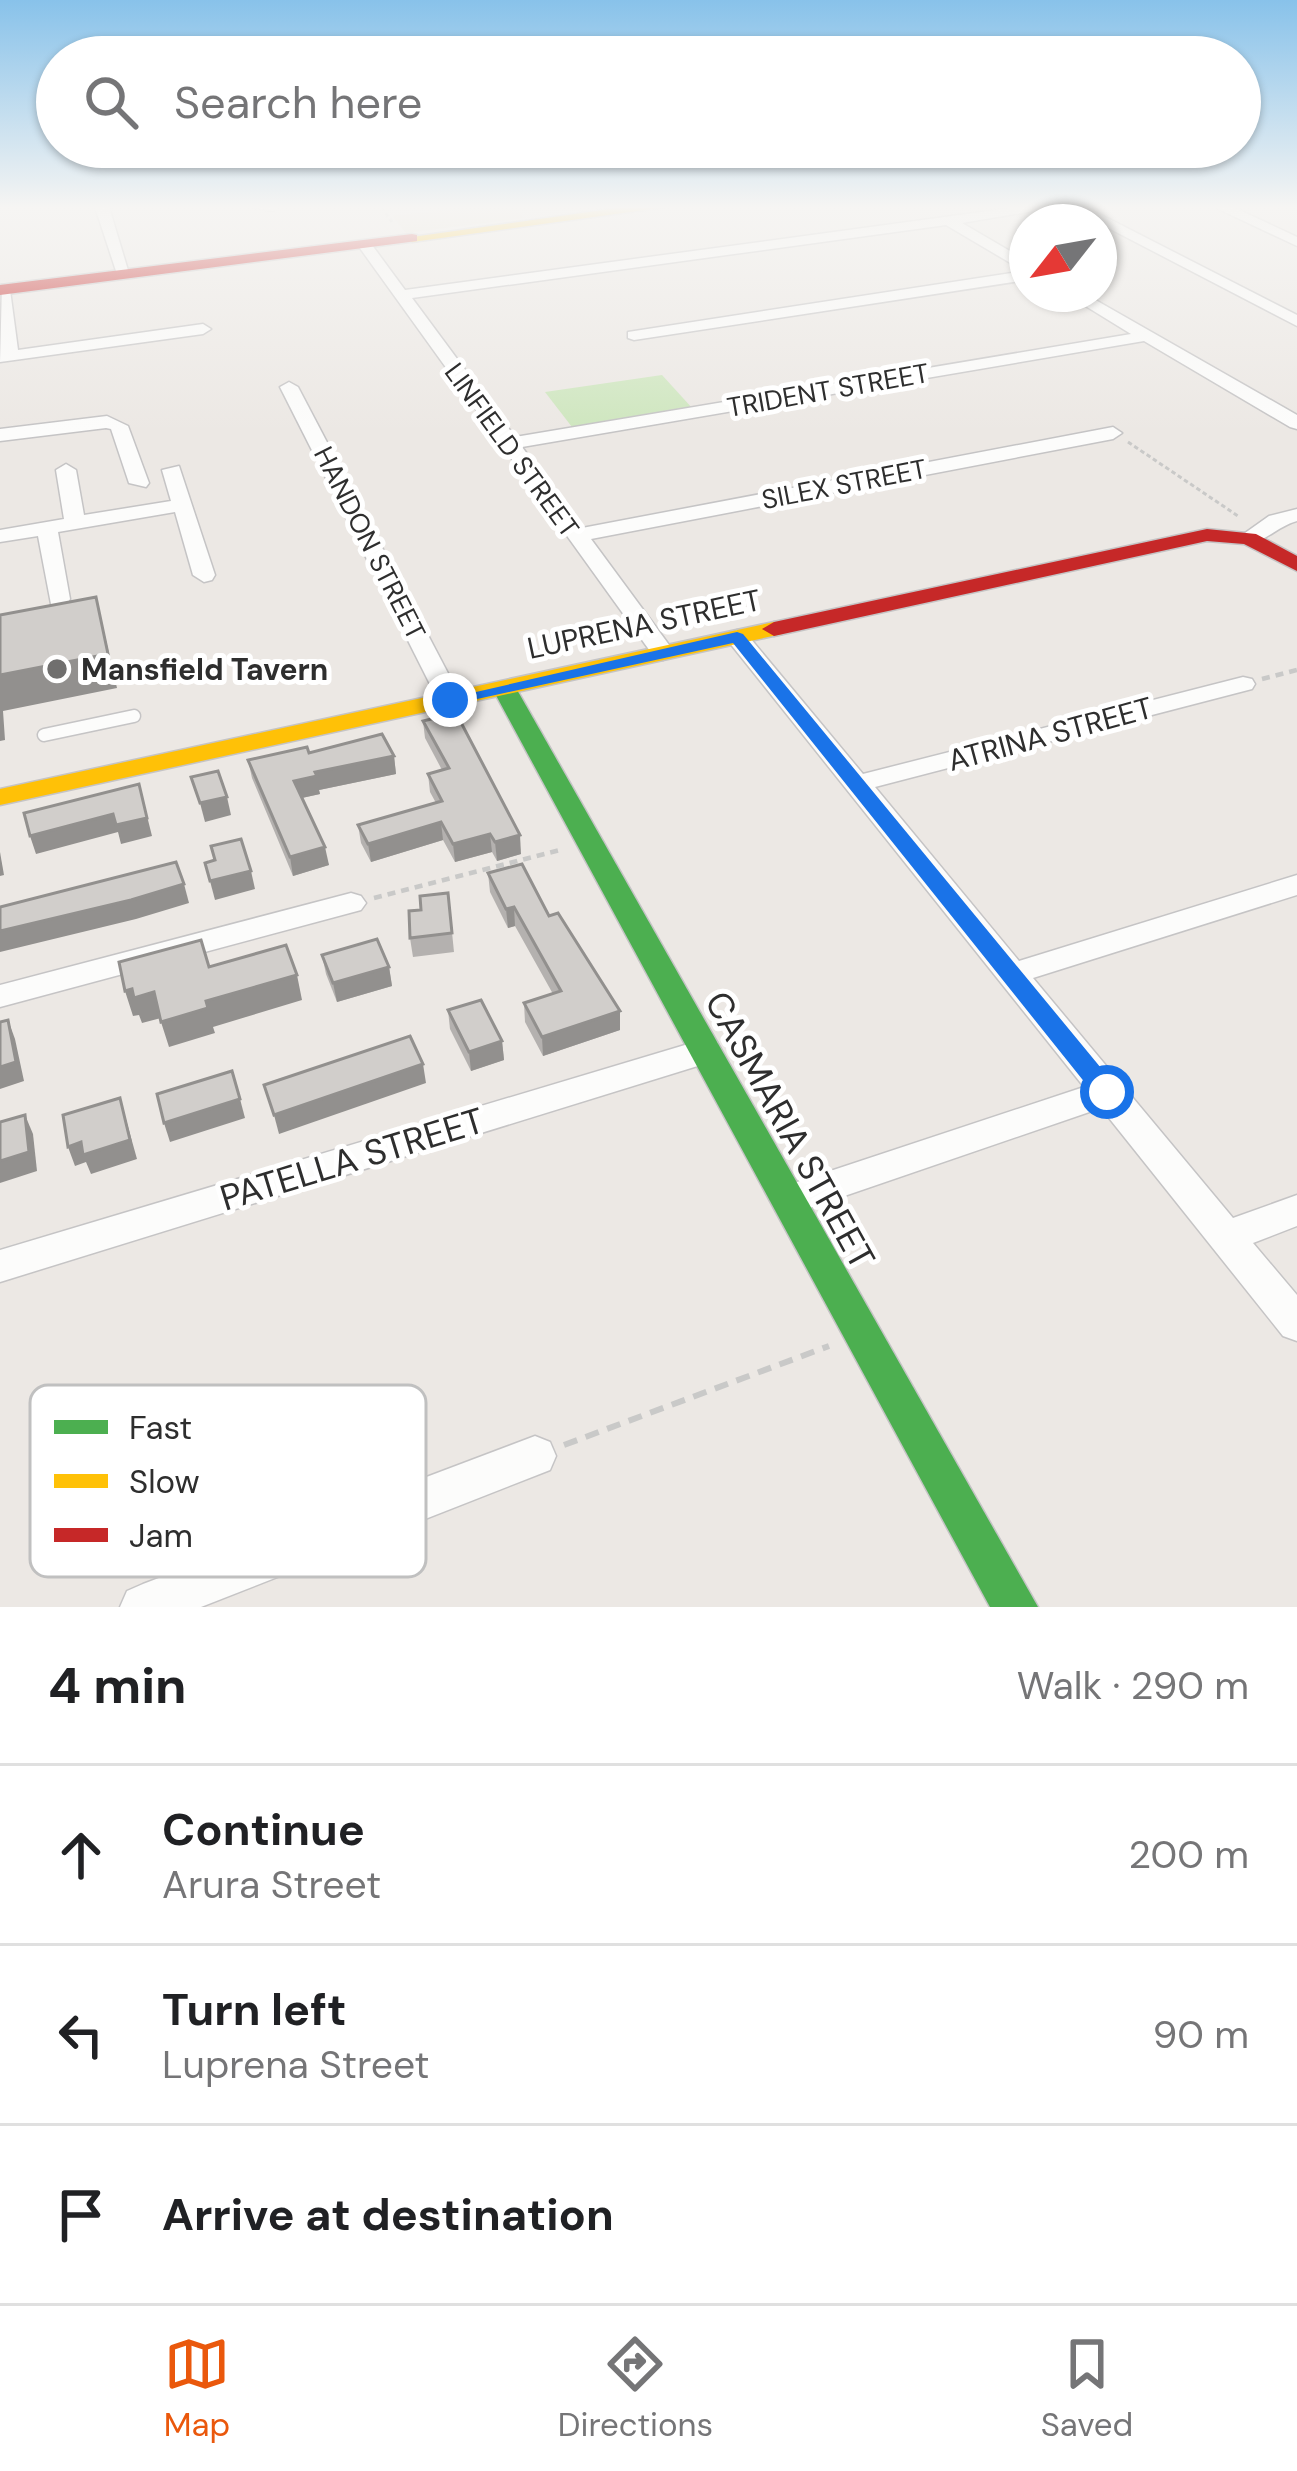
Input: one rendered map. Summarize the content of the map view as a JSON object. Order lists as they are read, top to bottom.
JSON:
{
  "streets": {
    "street": [
      "TRIDENT STREET",
      "LINFIELD STREET",
      "SILEX STREET",
      "HANDON STREET",
      "LUPRENA STREET",
      "ATRINA STREET",
      "CASMARIA STREET",
      "PATELLA STREET"
    ]
  },
  "crossings": [
    ["TRIDENT STREET", "LINFIELD STREET"],
    ["LINFIELD STREET", "SILEX STREET"],
    ["LINFIELD STREET", "LUPRENA STREET"],
    ["HANDON STREET", "LUPRENA STREET"],
    ["LUPRENA STREET", "CASMARIA STREET"],
    ["CASMARIA STREET", "PATELLA STREET"]
  ],
  "places": ["Mansfield Tavern"],
  "legend": ["Fast", "Slow", "Jam"],
  "north": "bottom left",
  "page": {
    "search": "Search here",
    "heading": ["4 min", "Walk · 290 m"],
    "list": [
      ["Continue", "Arura Street", "200 m"],
      ["Turn left", "Luprena Street", "90 m"],
      "Arrive at destination"
    ],
    "nav": ["Map", "Directions", "Saved"]
  }
}
